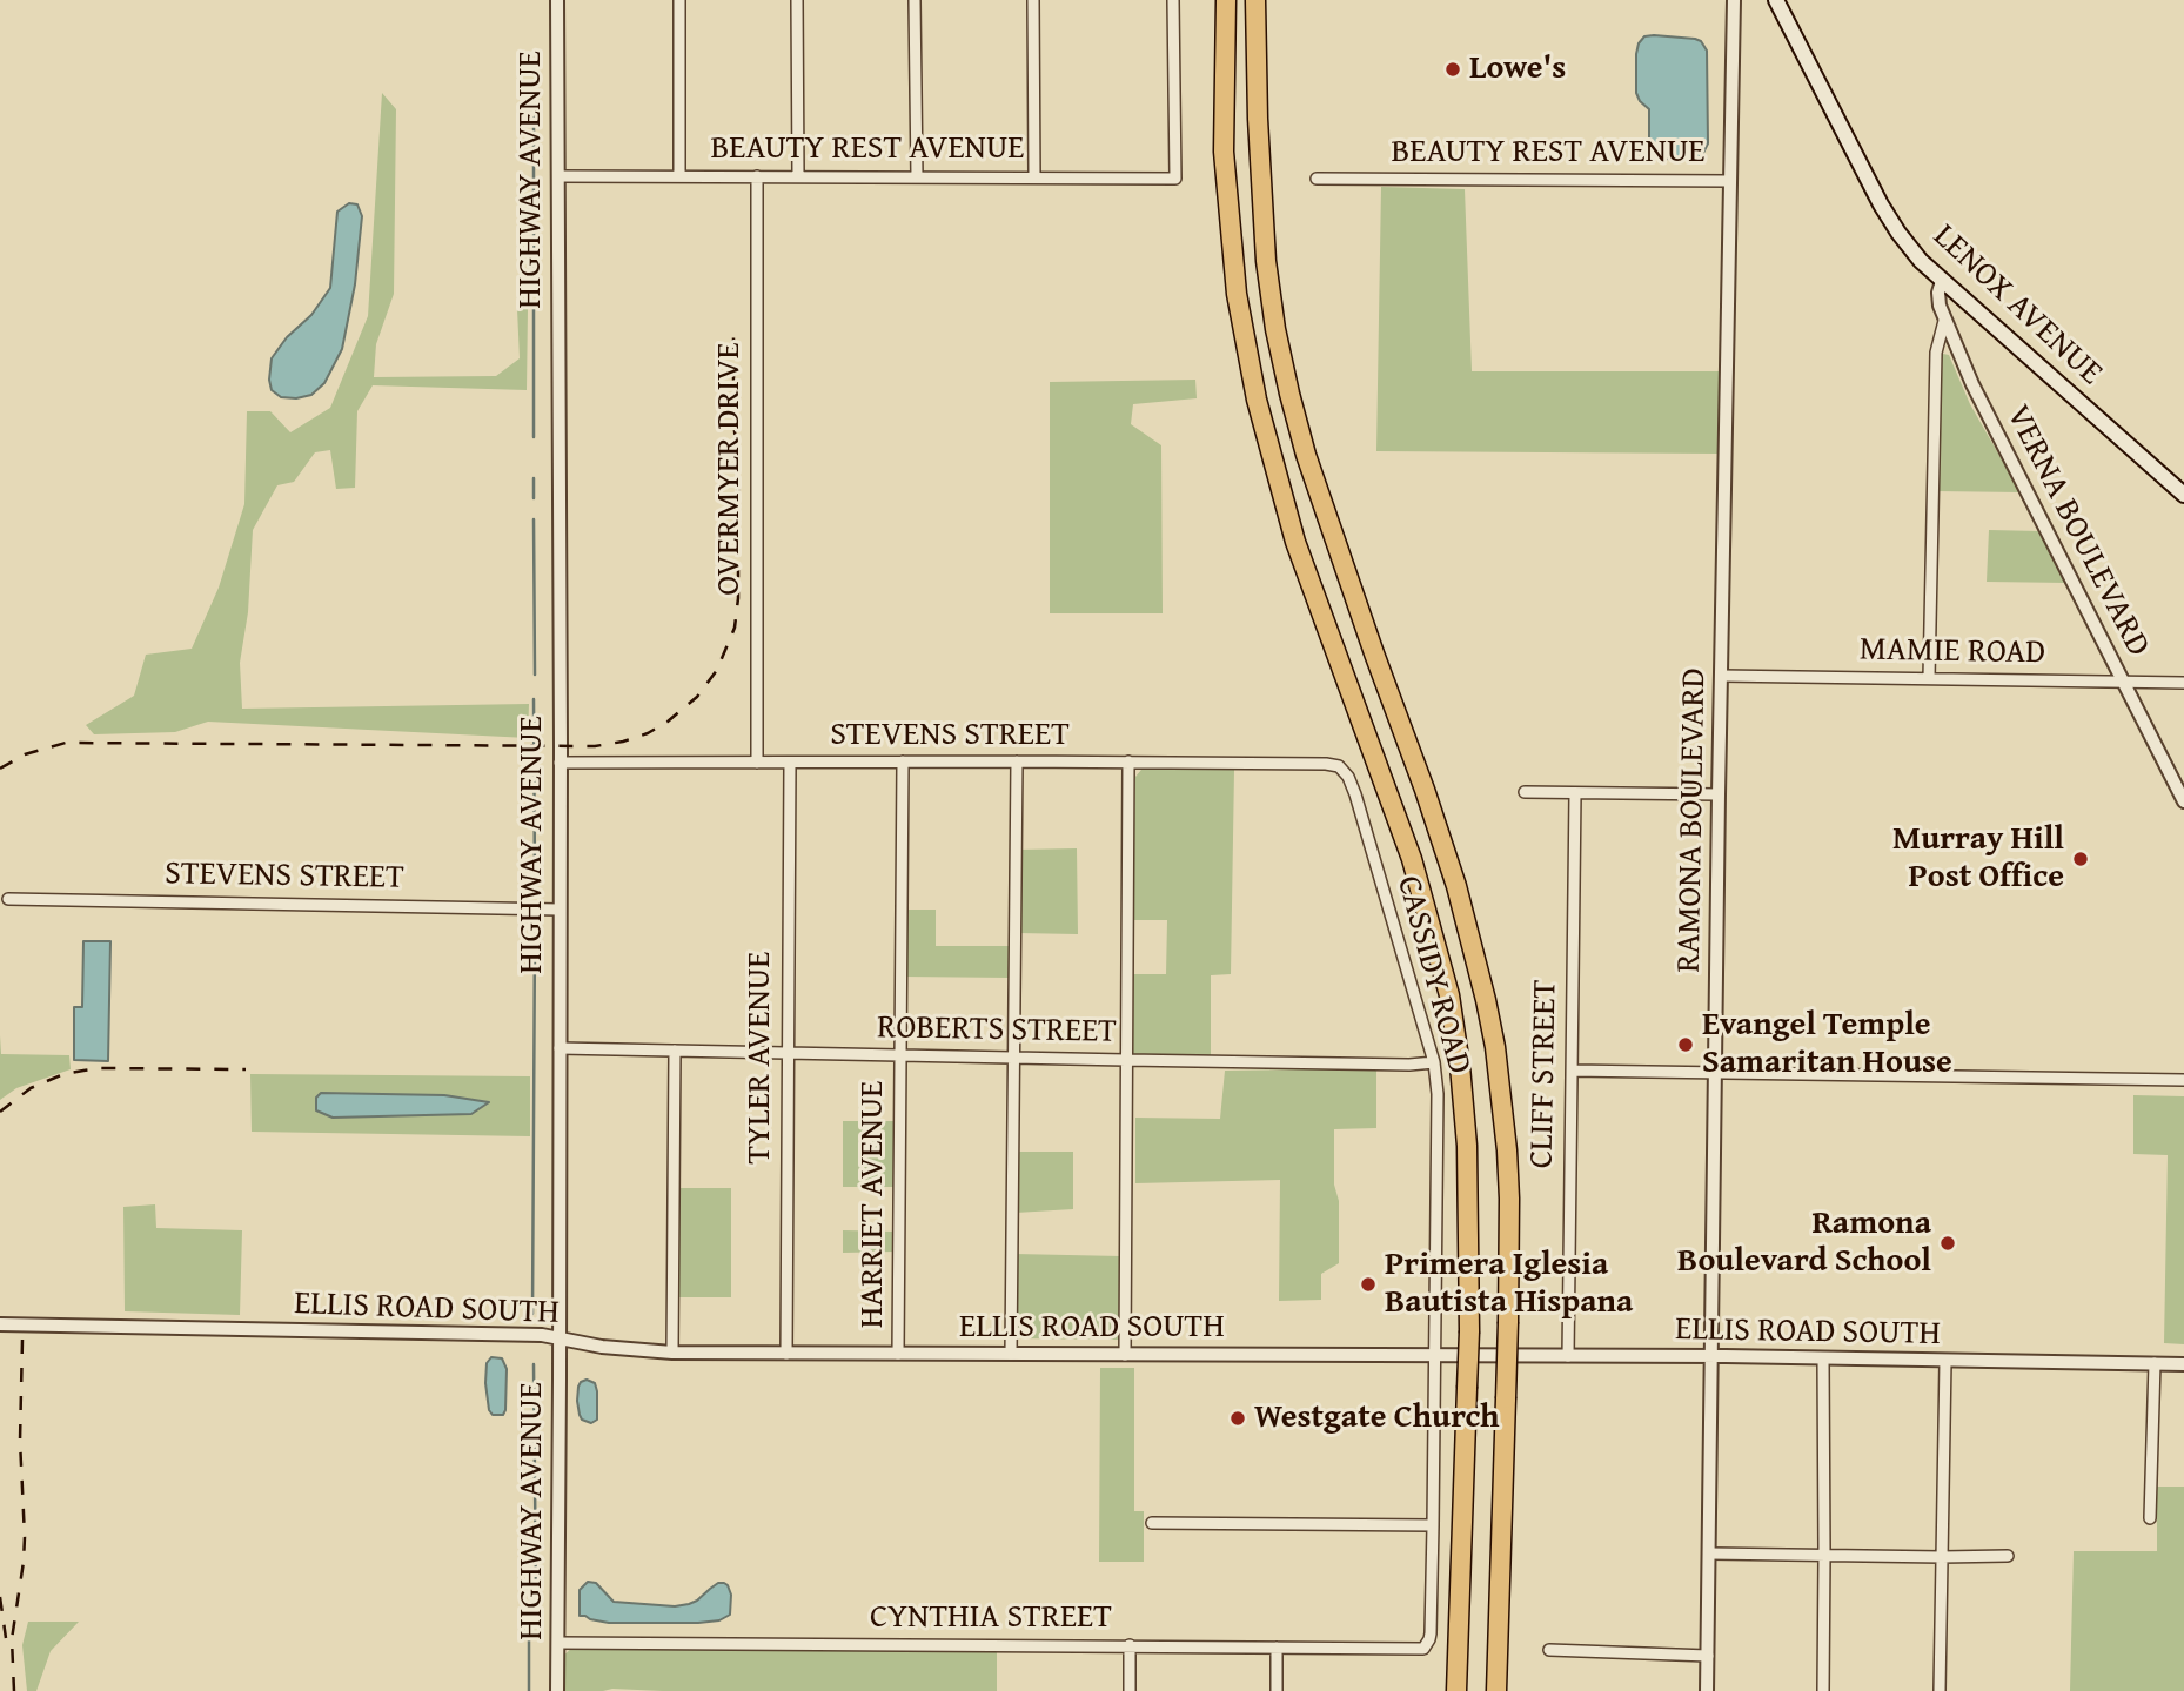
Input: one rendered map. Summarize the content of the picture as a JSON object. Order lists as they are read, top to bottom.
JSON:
{
  "streets": {
    "main road": ["LENOX AVENUE"],
    "street": [
      "BEAUTY REST AVENUE",
      "HIGHWAY AVENUE",
      "OVERMYER DRIVE",
      "VERNA BOULEVARD",
      "MAMIE ROAD",
      "STEVENS STREET",
      "RAMONA BOULEVARD",
      "CASSIDY ROAD",
      "ROBERTS STREET",
      "TYLER AVENUE",
      "CLIFF STREET",
      "HARRIET AVENUE",
      "ELLIS ROAD SOUTH",
      "CYNTHIA STREET"
    ]
  },
  "crossings": [
    ["BEAUTY REST AVENUE", "HIGHWAY AVENUE"],
    ["BEAUTY REST AVENUE", "OVERMYER DRIVE"],
    ["BEAUTY REST AVENUE", "RAMONA BOULEVARD"],
    ["HIGHWAY AVENUE", "STEVENS STREET"],
    ["HIGHWAY AVENUE", "ROBERTS STREET"],
    ["HIGHWAY AVENUE", "ELLIS ROAD SOUTH"],
    ["HIGHWAY AVENUE", "CYNTHIA STREET"],
    ["LENOX AVENUE", "VERNA BOULEVARD"],
    ["OVERMYER DRIVE", "STEVENS STREET"],
    ["VERNA BOULEVARD", "MAMIE ROAD"],
    ["MAMIE ROAD", "RAMONA BOULEVARD"],
    ["STEVENS STREET", "CASSIDY ROAD"],
    ["STEVENS STREET", "TYLER AVENUE"],
    ["STEVENS STREET", "HARRIET AVENUE"],
    ["RAMONA BOULEVARD", "ELLIS ROAD SOUTH"],
    ["CASSIDY ROAD", "ROBERTS STREET"],
    ["CASSIDY ROAD", "ELLIS ROAD SOUTH"],
    ["CASSIDY ROAD", "CYNTHIA STREET"],
    ["ROBERTS STREET", "TYLER AVENUE"],
    ["ROBERTS STREET", "HARRIET AVENUE"],
    ["TYLER AVENUE", "ELLIS ROAD SOUTH"],
    ["CLIFF STREET", "ELLIS ROAD SOUTH"],
    ["HARRIET AVENUE", "ELLIS ROAD SOUTH"]
  ],
  "places": [
    "Lowe's",
    "Murray Hill Post Office",
    "Evangel Temple Samaritan House",
    "Ramona Boulevard School",
    "Primera Iglesia Bautista Hispana",
    "Westgate Church"
  ]
}
